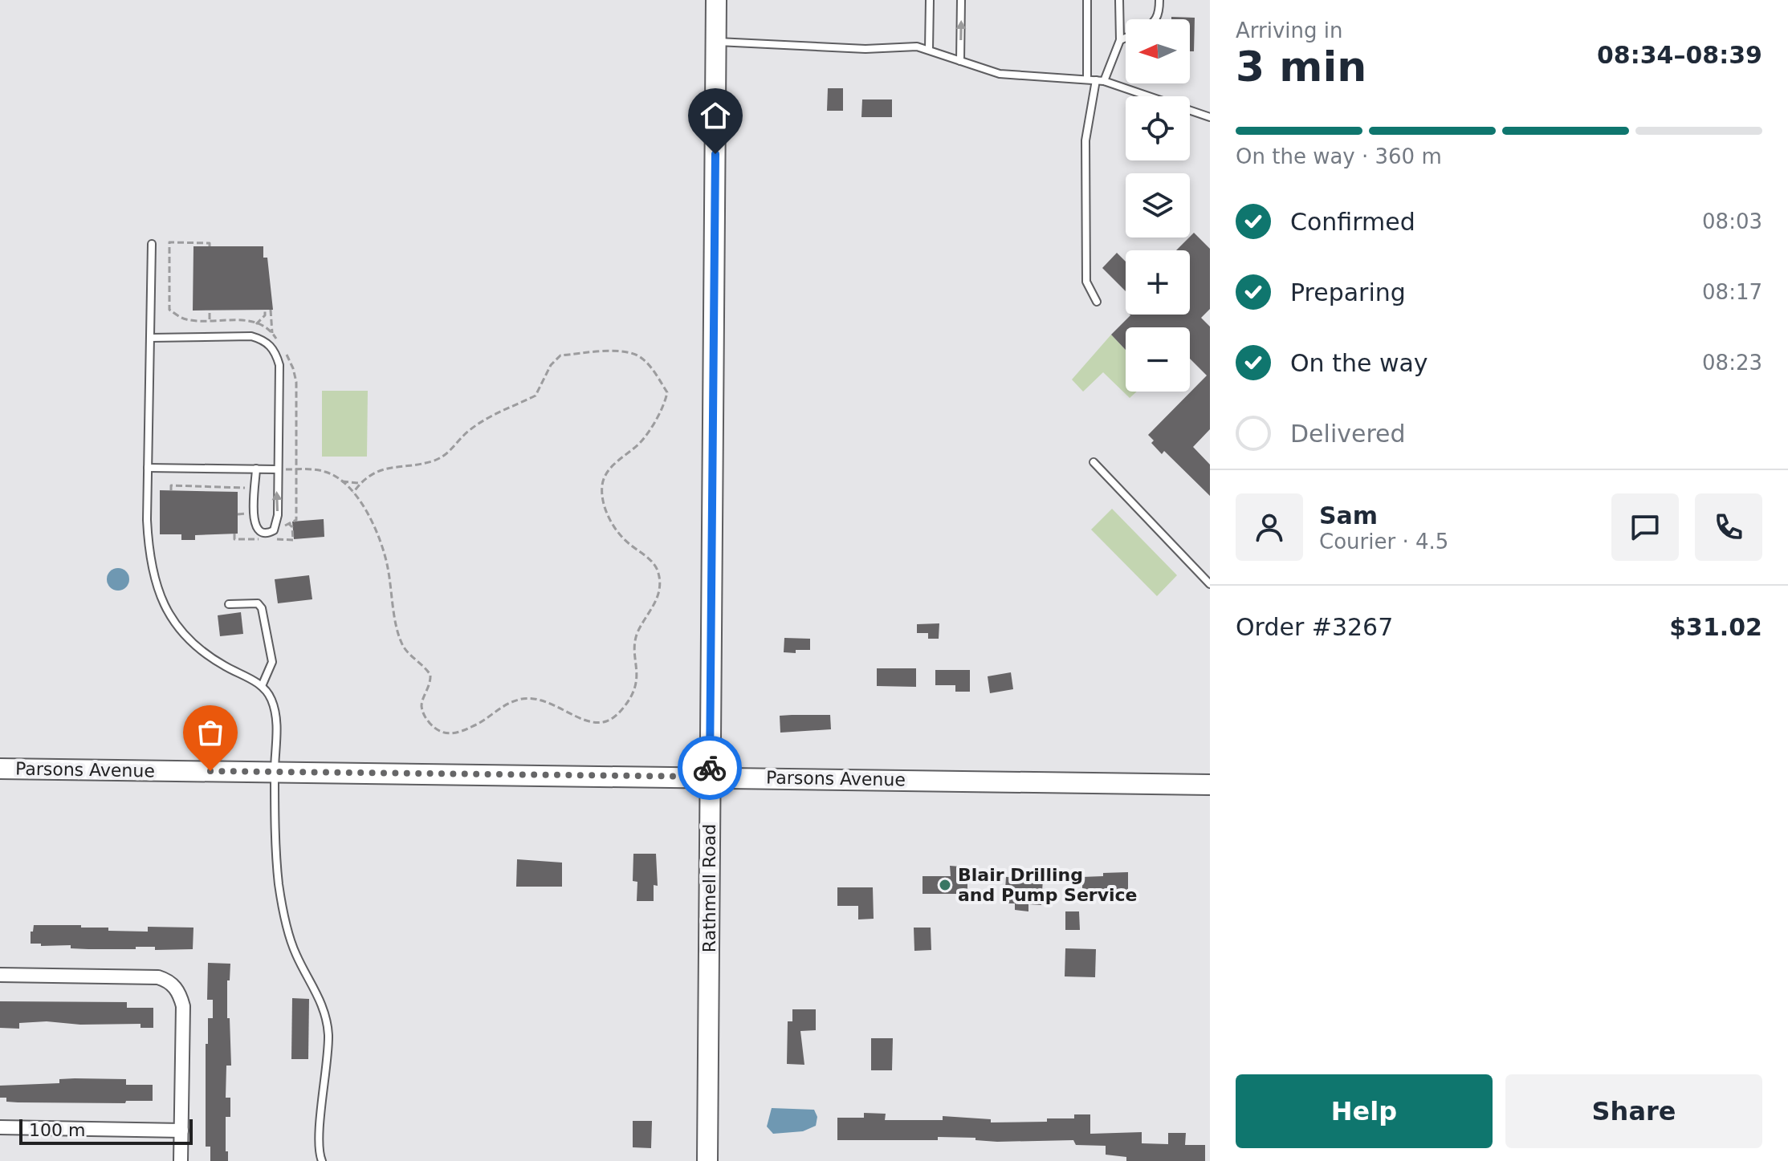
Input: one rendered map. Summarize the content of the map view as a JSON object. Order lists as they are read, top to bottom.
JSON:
{
  "streets": {
    "street": ["Parsons Avenue", "Rathmell Road"]
  },
  "crossings": [
    ["Parsons Avenue", "Rathmell Road"]
  ],
  "places": ["Blair Drilling and Pump Service"],
  "scale_bar": "100 m",
  "north": "left",
  "page": {
    "heading": ["3 min", "Arriving in", "08:34–08:39"],
    "panel": [
      "Sam",
      "Courier · 4.5",
      "Order #3267",
      "$31.02"
    ],
    "map_buttons": ["+", "−"],
    "bar": "On the way · 360 m",
    "list": [
      ["Confirmed", "08:03"],
      ["Preparing", "08:17"],
      ["On the way", "08:23"],
      "Delivered"
    ],
    "buttons": ["Help", "Share"],
    "scale": "100 m"
  }
}
